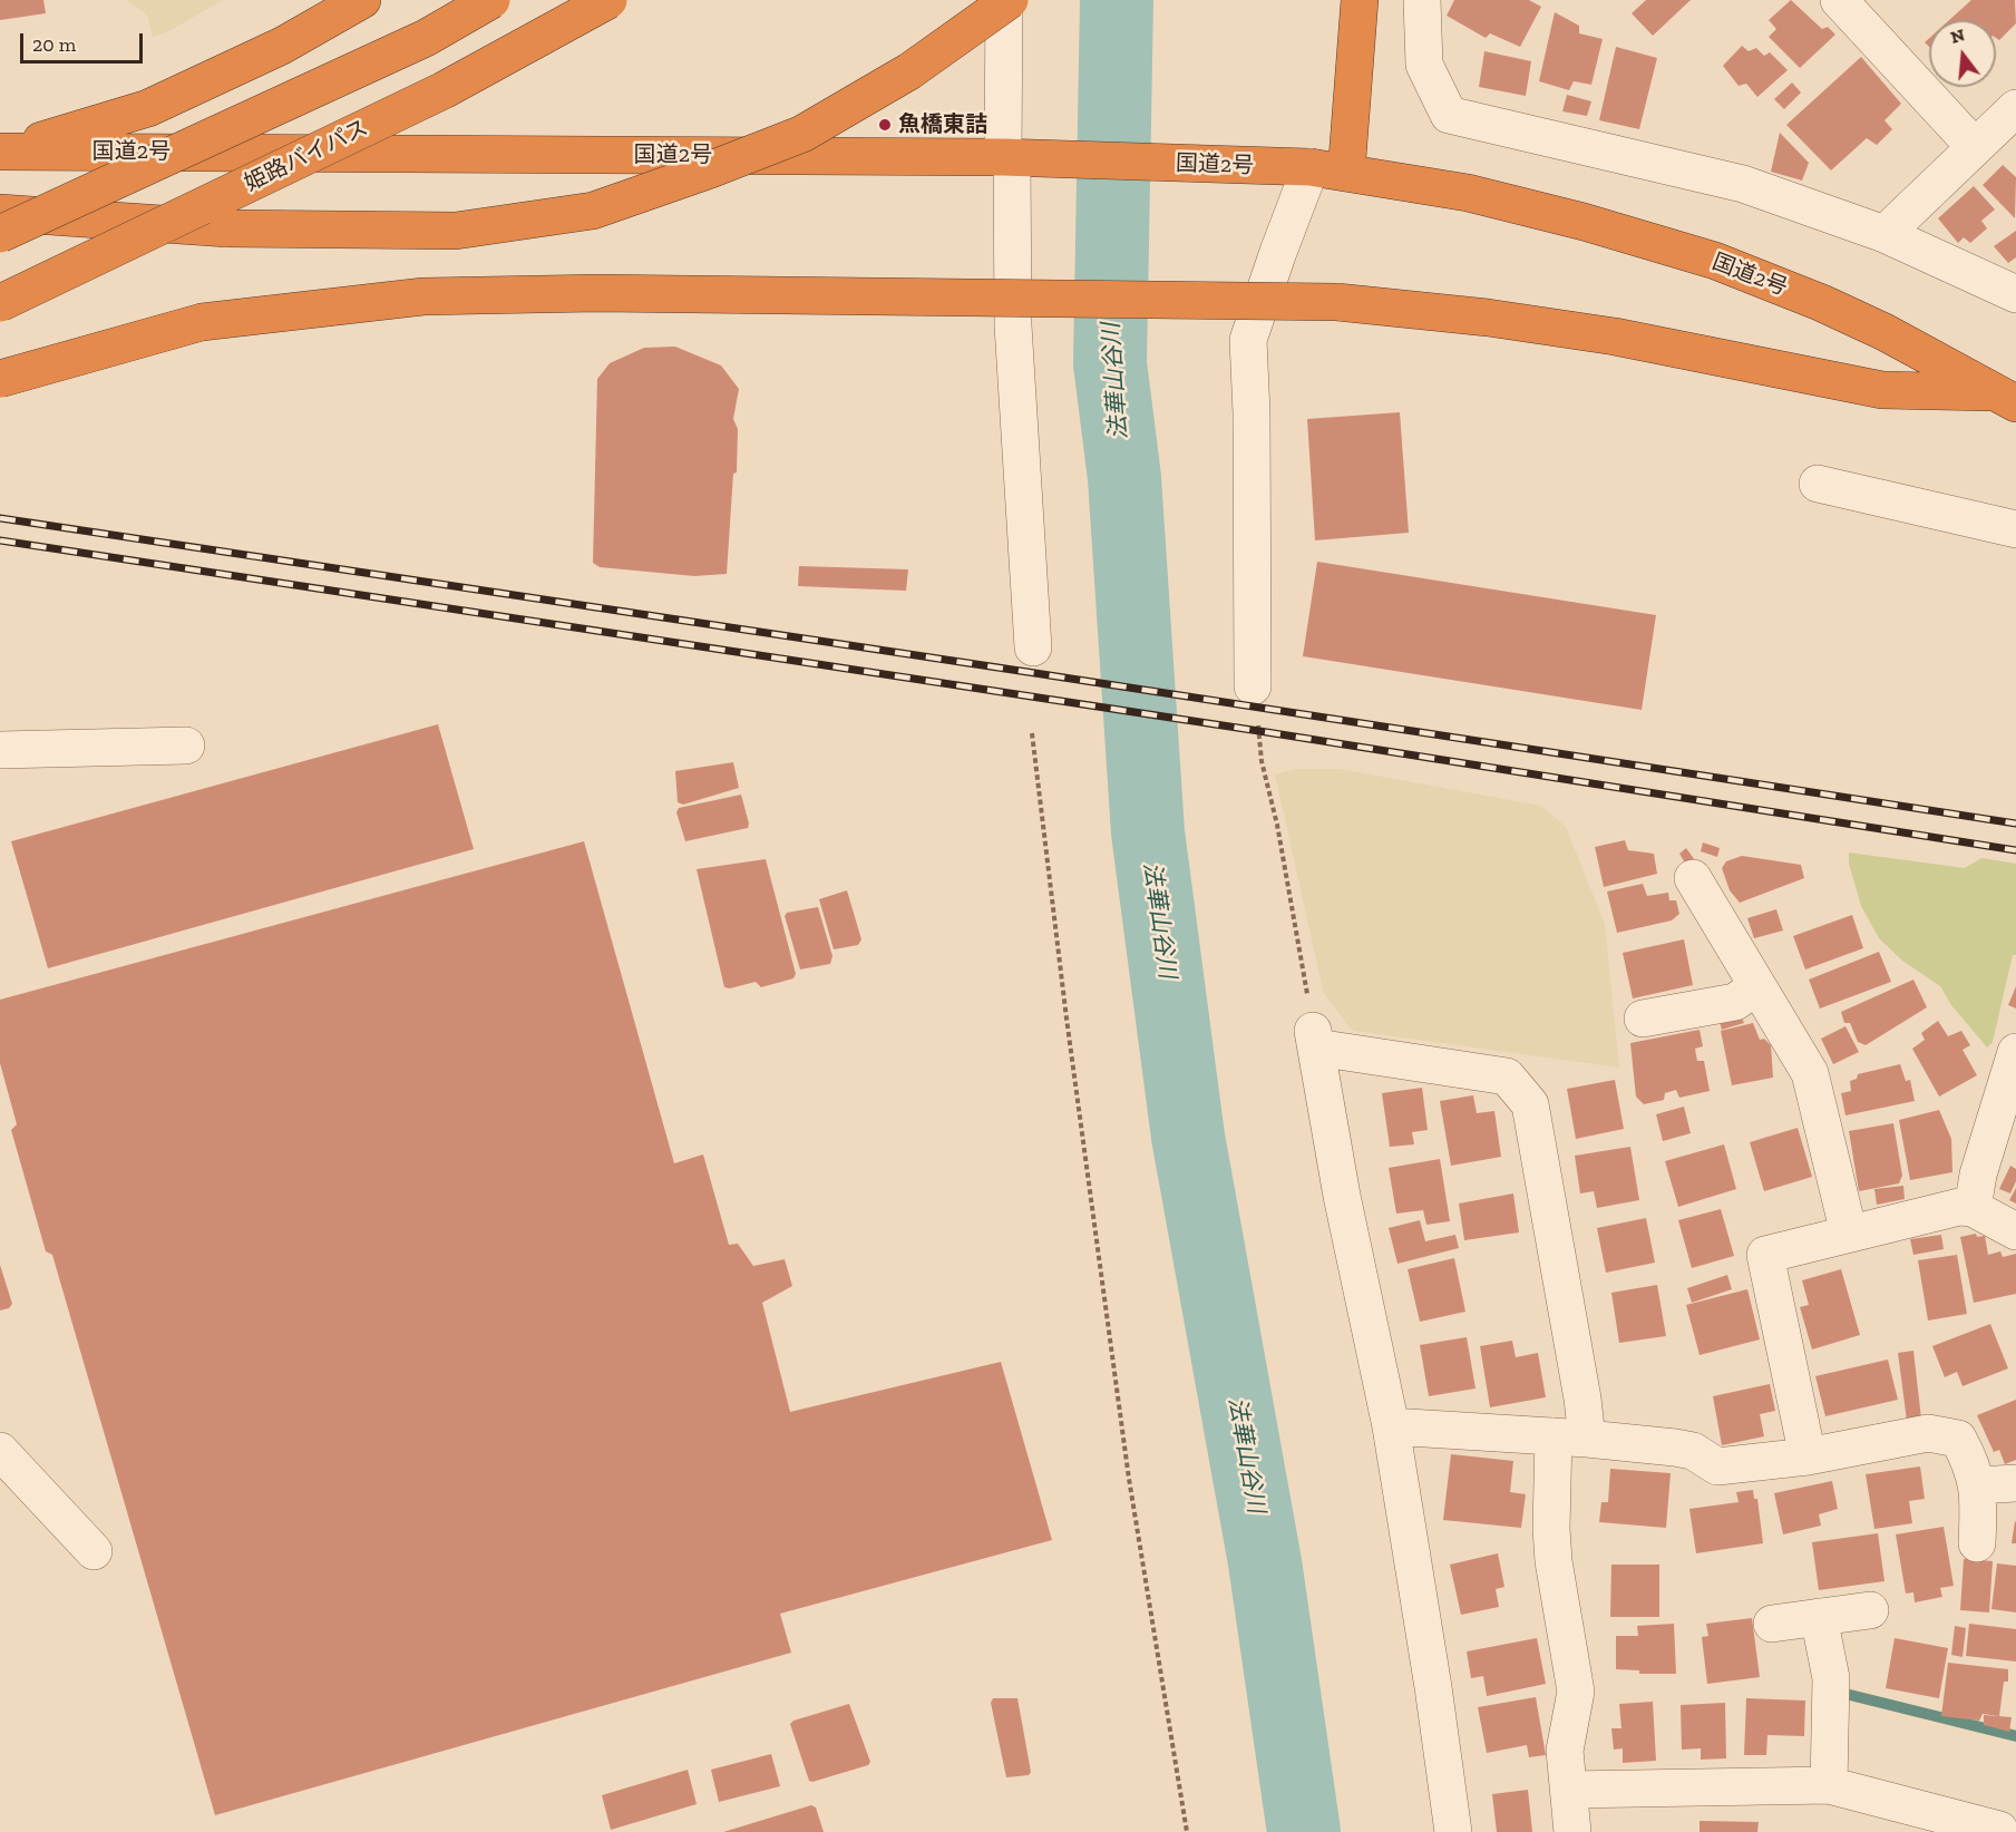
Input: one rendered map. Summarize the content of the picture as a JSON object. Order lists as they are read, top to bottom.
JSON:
{
  "streets": {
    "highway": ["国道2号", "姫路バイパス"]
  },
  "water": ["法華山谷川"],
  "places": ["魚橋東詰"],
  "scale_bar": "20 m",
  "north": "top"
}
